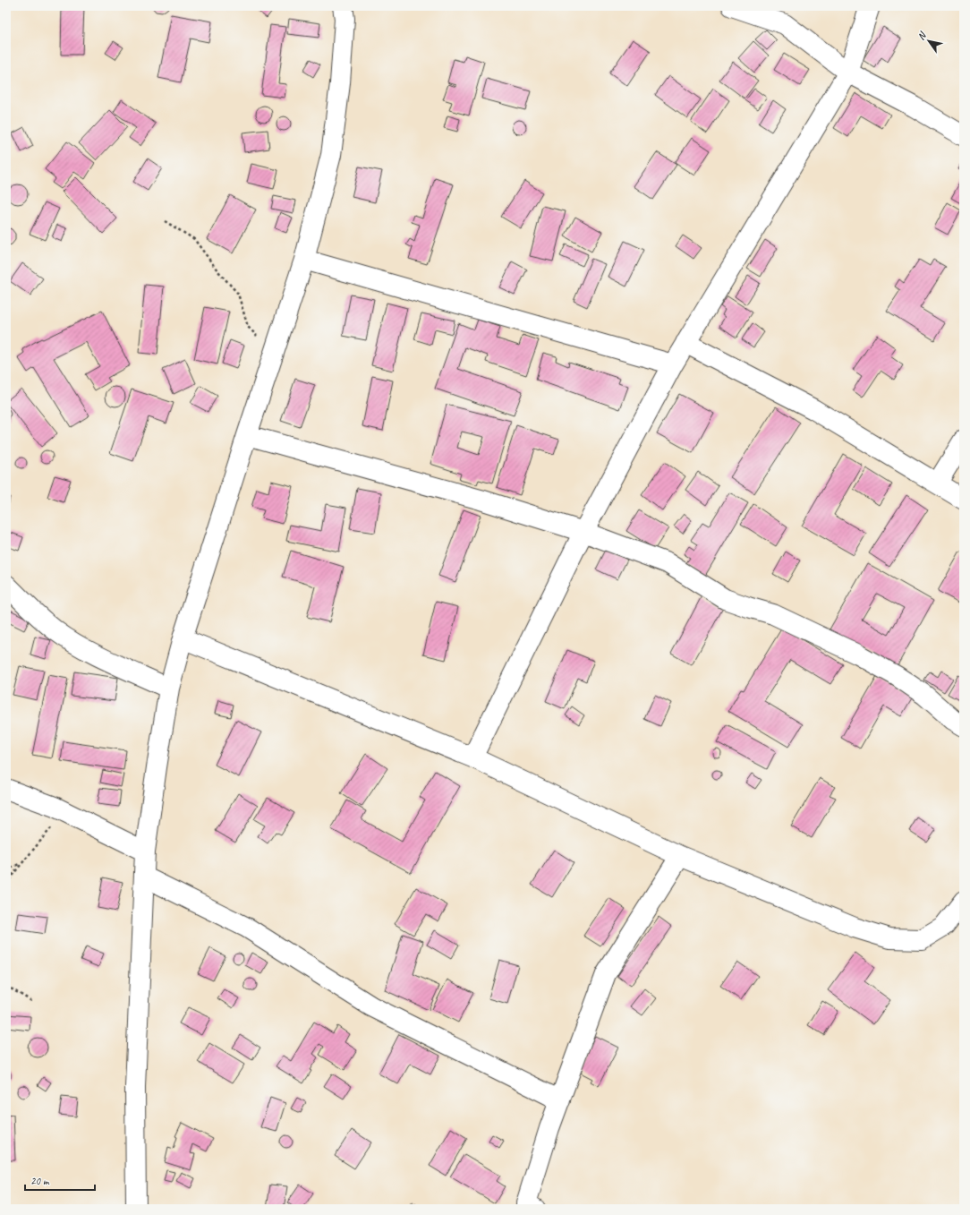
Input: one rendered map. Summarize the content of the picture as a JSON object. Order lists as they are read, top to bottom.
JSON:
{
  "scale_bar": "20 m",
  "north": "top left"
}
